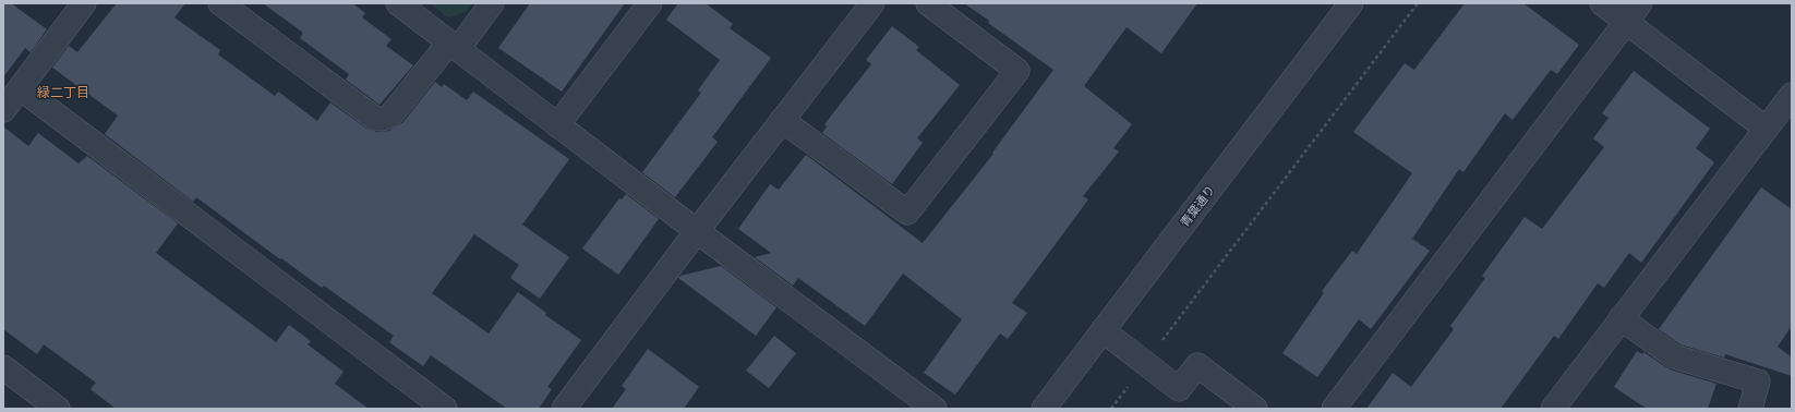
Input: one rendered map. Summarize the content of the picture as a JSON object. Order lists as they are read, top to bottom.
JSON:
{
  "streets": {
    "street": ["青葉通り"]
  },
  "districts": ["緑二丁目"]
}
